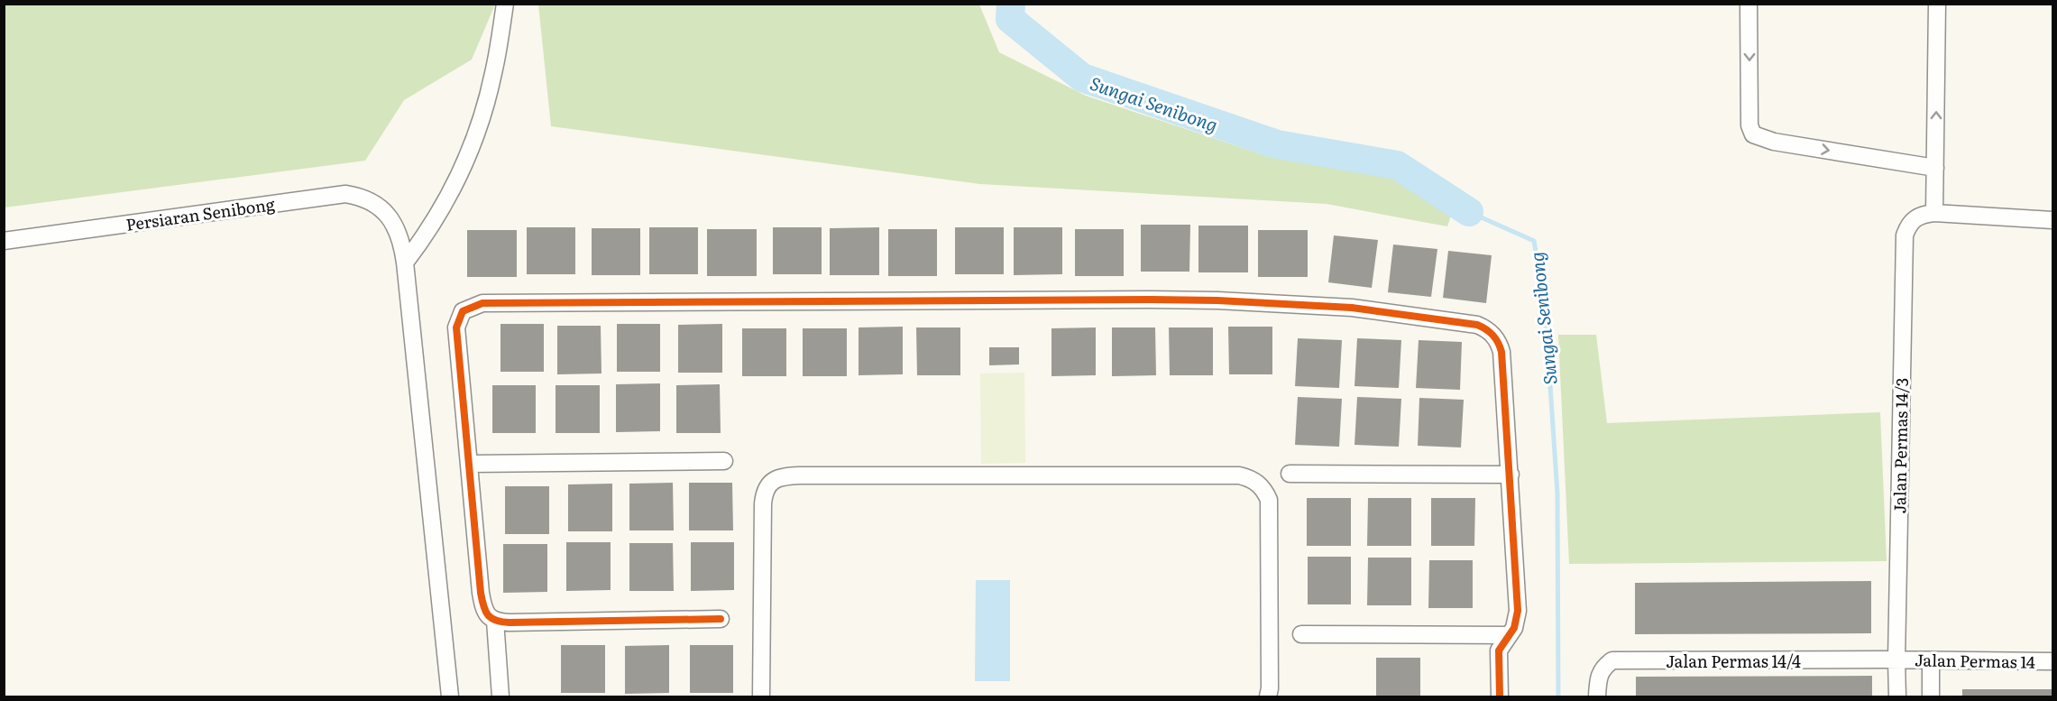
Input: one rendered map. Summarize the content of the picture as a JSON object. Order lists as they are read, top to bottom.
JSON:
{
  "streets": {
    "street": [
      "Persiaran Senibong",
      "Jalan Permas 14/3",
      "Jalan Permas 14/4",
      "Jalan Permas 14"
    ]
  },
  "crossings": [
    ["Jalan Permas 14/3", "Jalan Permas 14/4"],
    ["Jalan Permas 14/3", "Jalan Permas 14"],
    ["Jalan Permas 14/4", "Jalan Permas 14"]
  ],
  "water": ["Sungai Senibong"]
}
